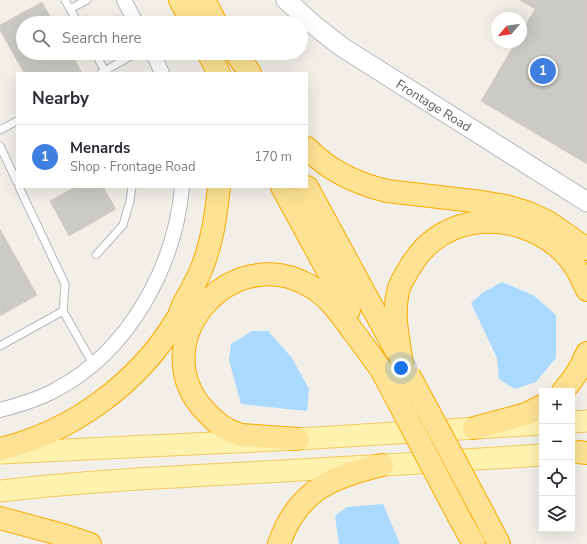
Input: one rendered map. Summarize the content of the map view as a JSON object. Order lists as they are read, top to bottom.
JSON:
{
  "streets": {
    "street": ["Frontage Road"]
  },
  "north": "bottom left",
  "page": {
    "search": "Search here",
    "pins": "1",
    "heading": "Nearby",
    "list": [
      {
        "mark": "1",
        "name": "Menards",
        "note": "Shop · Frontage Road",
        "value": "170 m"
      }
    ],
    "map_buttons": ["+", "−"]
  }
}
